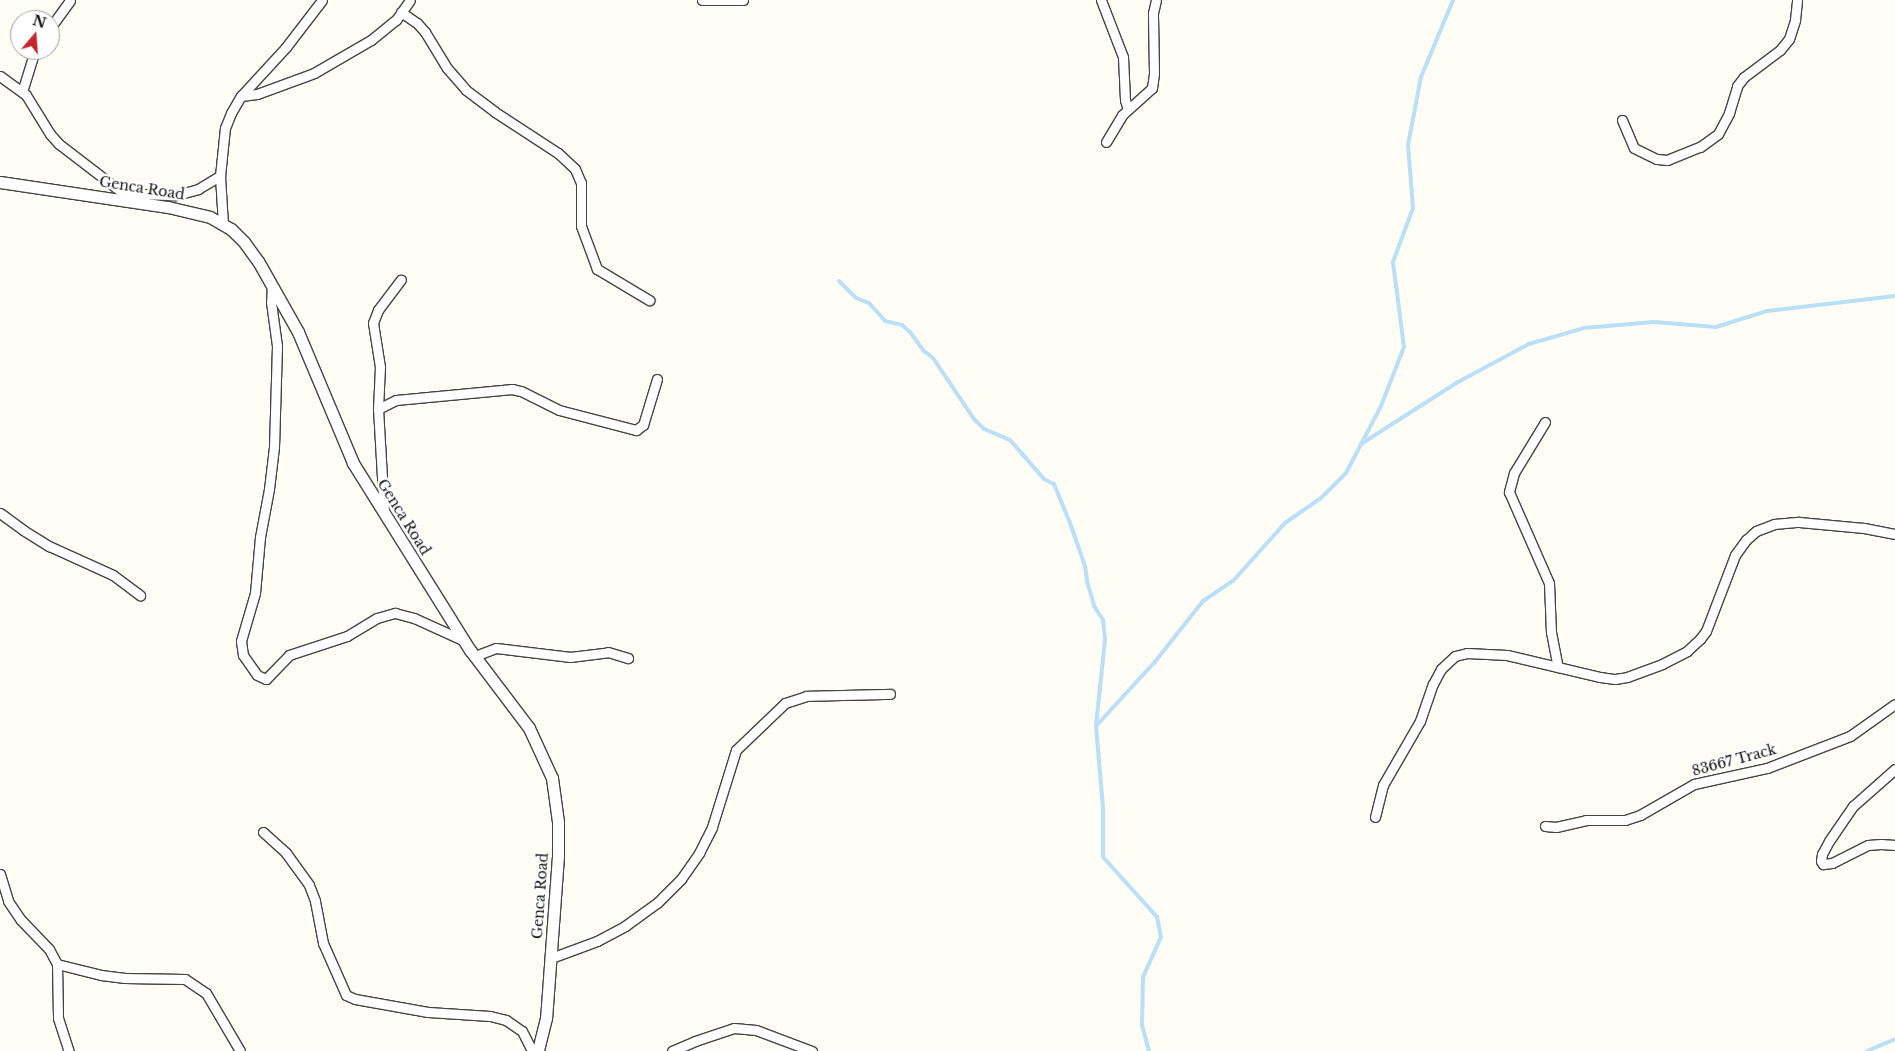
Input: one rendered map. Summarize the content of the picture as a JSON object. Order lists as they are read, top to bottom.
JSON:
{
  "streets": {
    "street": ["Genca Road", "83667 Track"]
  },
  "north": "top"
}
